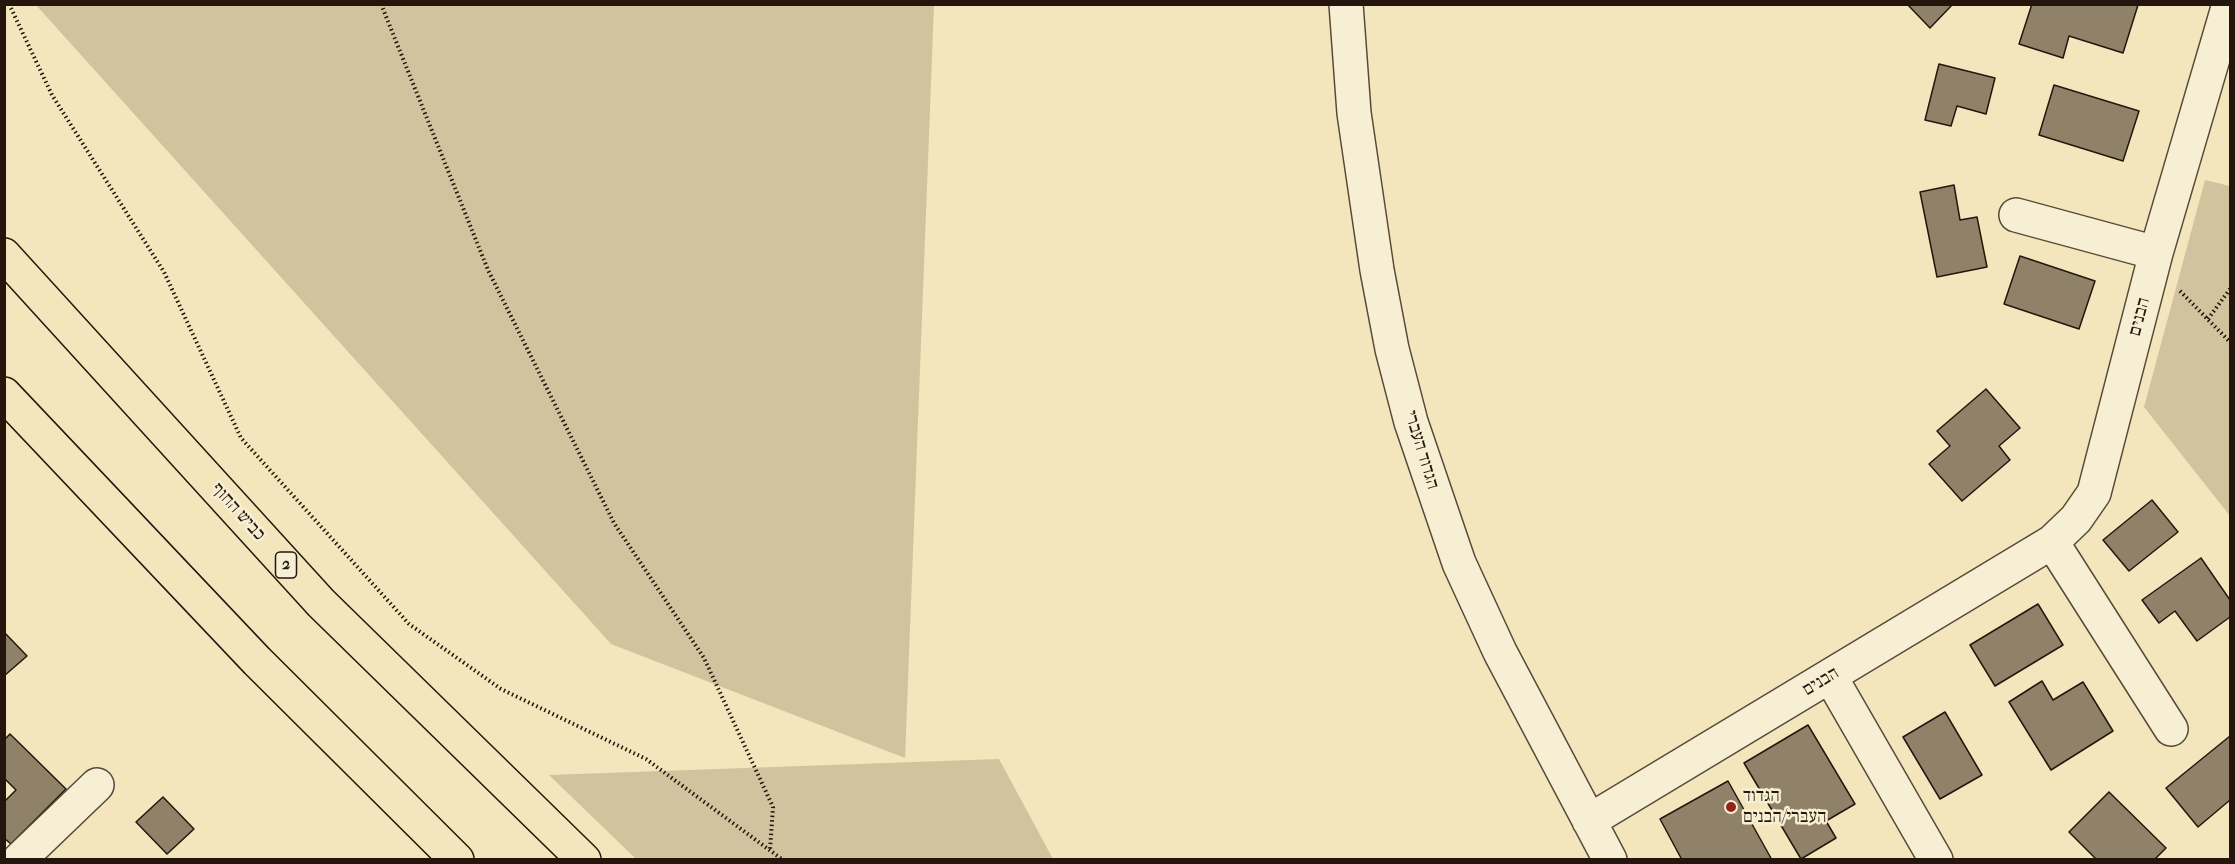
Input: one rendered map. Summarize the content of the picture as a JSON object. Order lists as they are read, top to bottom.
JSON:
{
  "streets": {
    "highway": ["כביש החוף", "2"],
    "street": ["הבנים", "הגדוד העברי"]
  },
  "crossings": [
    ["הבנים", "הגדוד העברי"]
  ],
  "places": ["הגדוד העברי/הבנים"]
}
